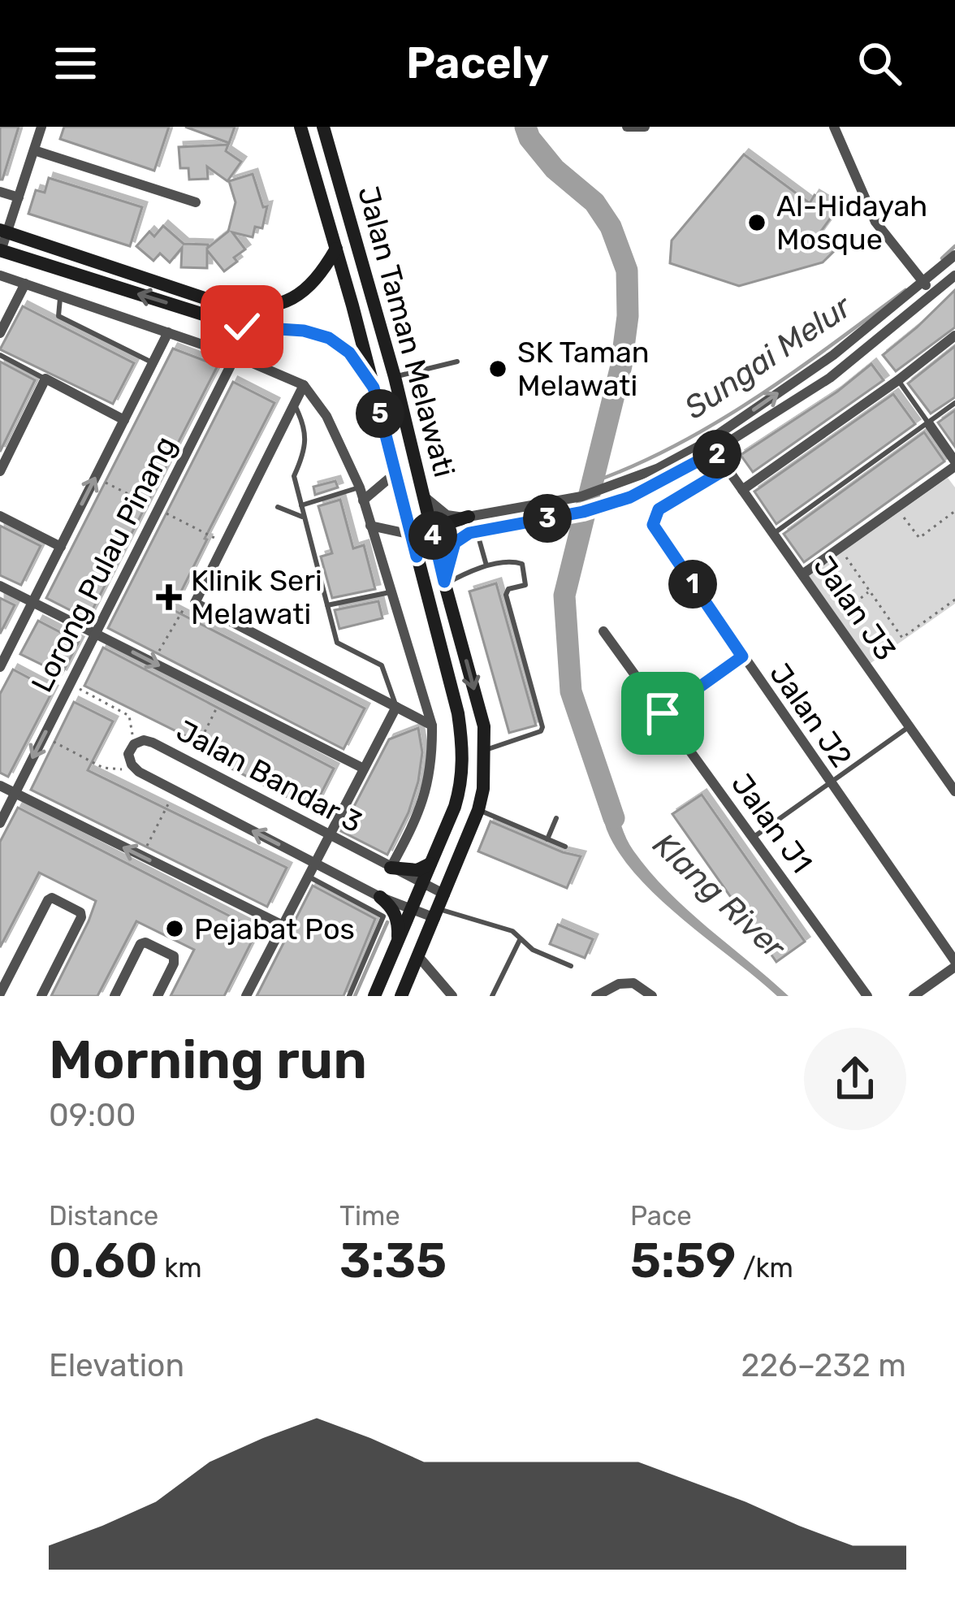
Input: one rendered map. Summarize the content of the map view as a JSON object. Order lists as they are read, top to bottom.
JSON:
{
  "streets": {
    "main road": ["Jalan Taman Melawati"],
    "street": [
      "Lorong Pulau Pinang",
      "Jalan J3",
      "Jalan J2",
      "Jalan Bandar 3",
      "Jalan J1"
    ]
  },
  "crossings": [
    ["Jalan Taman Melawati", "Jalan Bandar 3"],
    ["Jalan J3", "Jalan J2"]
  ],
  "water": ["Sungai Melur", "Klang River"],
  "places": {
    "other": ["Al-Hidayah Mosque", "SK Taman Melawati", "Pejabat Pos"],
    "health": ["Klinik Seri Melawati"]
  },
  "page": {
    "header": "Pacely",
    "pins": [
      "5",
      "2",
      "3",
      "4",
      "1"
    ],
    "heading": ["Morning run", "09:00"],
    "stats": [
      ["Distance", "0.60 km"],
      ["Time", "3:35"],
      ["Pace", "5:59 /km"]
    ],
    "chart": ["Elevation", "226–232 m"]
  }
}
